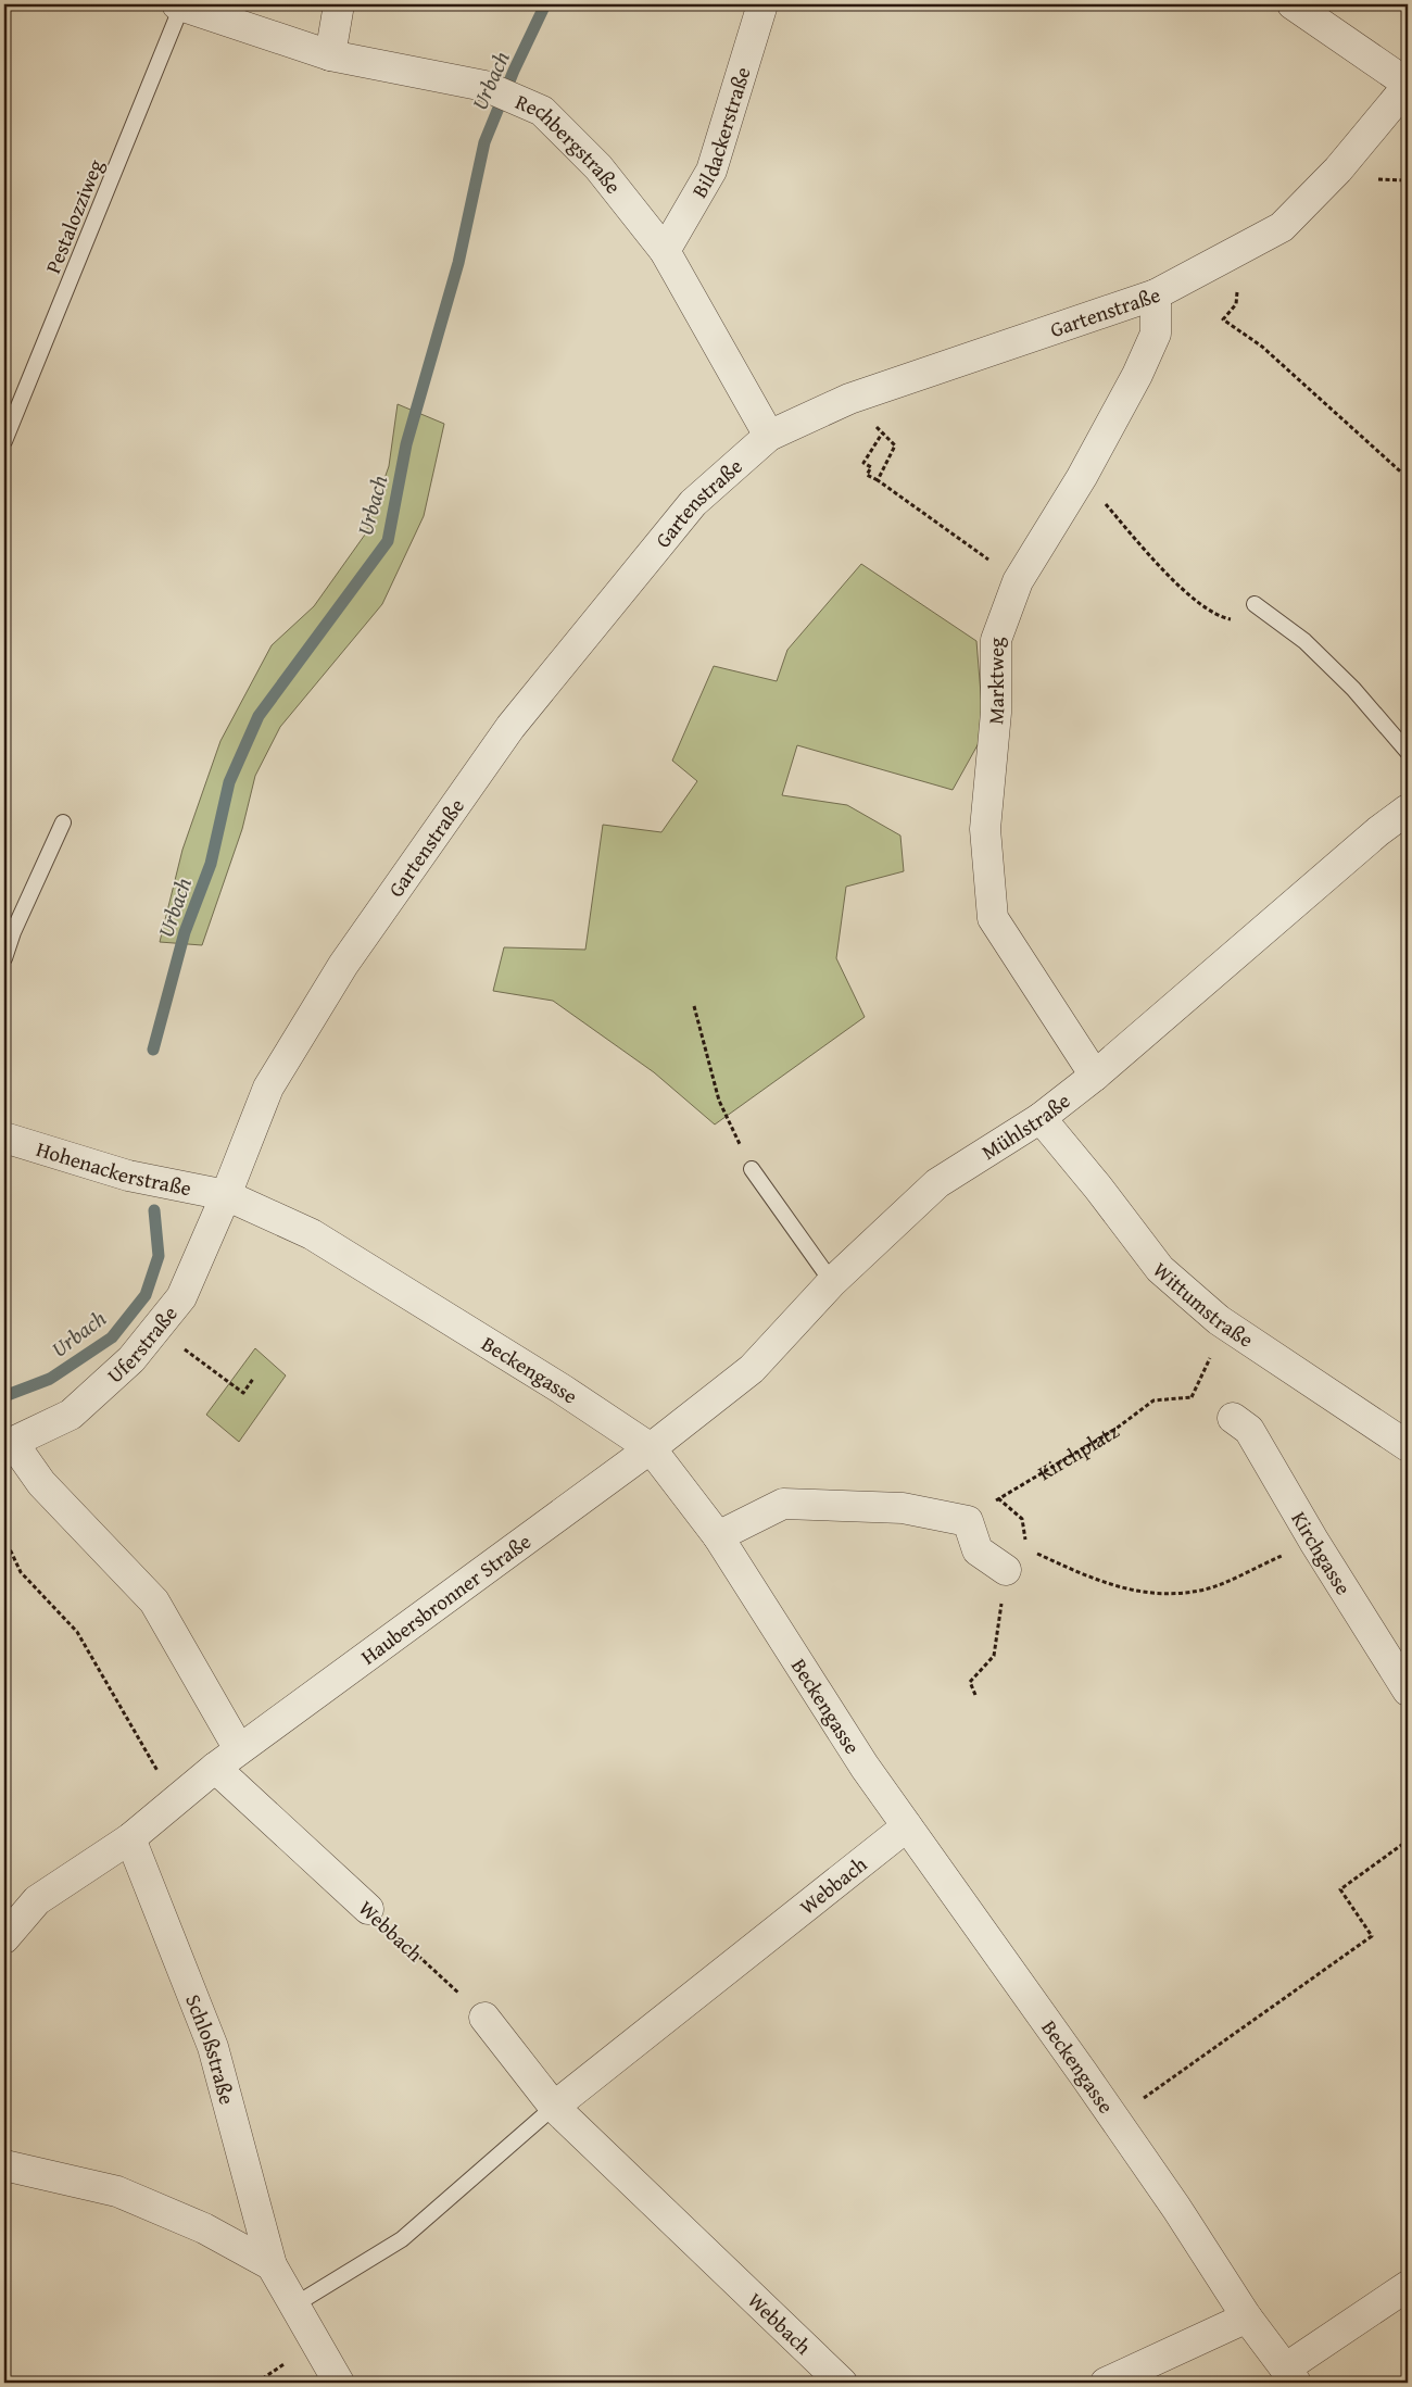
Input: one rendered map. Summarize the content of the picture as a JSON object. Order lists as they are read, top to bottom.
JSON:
{
  "streets": {
    "street": [
      "Bildackerstraße",
      "Rechbergstraße",
      "Gartenstraße",
      "Marktweg",
      "Mühlstraße",
      "Hohenackerstraße",
      "Wittumstraße",
      "Uferstraße",
      "Beckengasse",
      "Kirchgasse",
      "Haubersbronner Straße",
      "Webbach",
      "Schloßstraße"
    ],
    "lane": ["Pestalozziweg"],
    "path": ["Kirchplatz"]
  },
  "crossings": [
    ["Bildackerstraße", "Rechbergstraße"],
    ["Rechbergstraße", "Pestalozziweg"],
    ["Rechbergstraße", "Gartenstraße"],
    ["Gartenstraße", "Marktweg"],
    ["Gartenstraße", "Hohenackerstraße"],
    ["Gartenstraße", "Uferstraße"],
    ["Gartenstraße", "Beckengasse"],
    ["Marktweg", "Mühlstraße"],
    ["Mühlstraße", "Wittumstraße"],
    ["Mühlstraße", "Beckengasse"],
    ["Mühlstraße", "Haubersbronner Straße"],
    ["Hohenackerstraße", "Uferstraße"],
    ["Hohenackerstraße", "Beckengasse"],
    ["Uferstraße", "Beckengasse"],
    ["Beckengasse", "Haubersbronner Straße"],
    ["Beckengasse", "Webbach"],
    ["Haubersbronner Straße", "Webbach"],
    ["Haubersbronner Straße", "Schloßstraße"],
    ["Webbach", "Schloßstraße"]
  ],
  "water": ["Urbach"]
}
